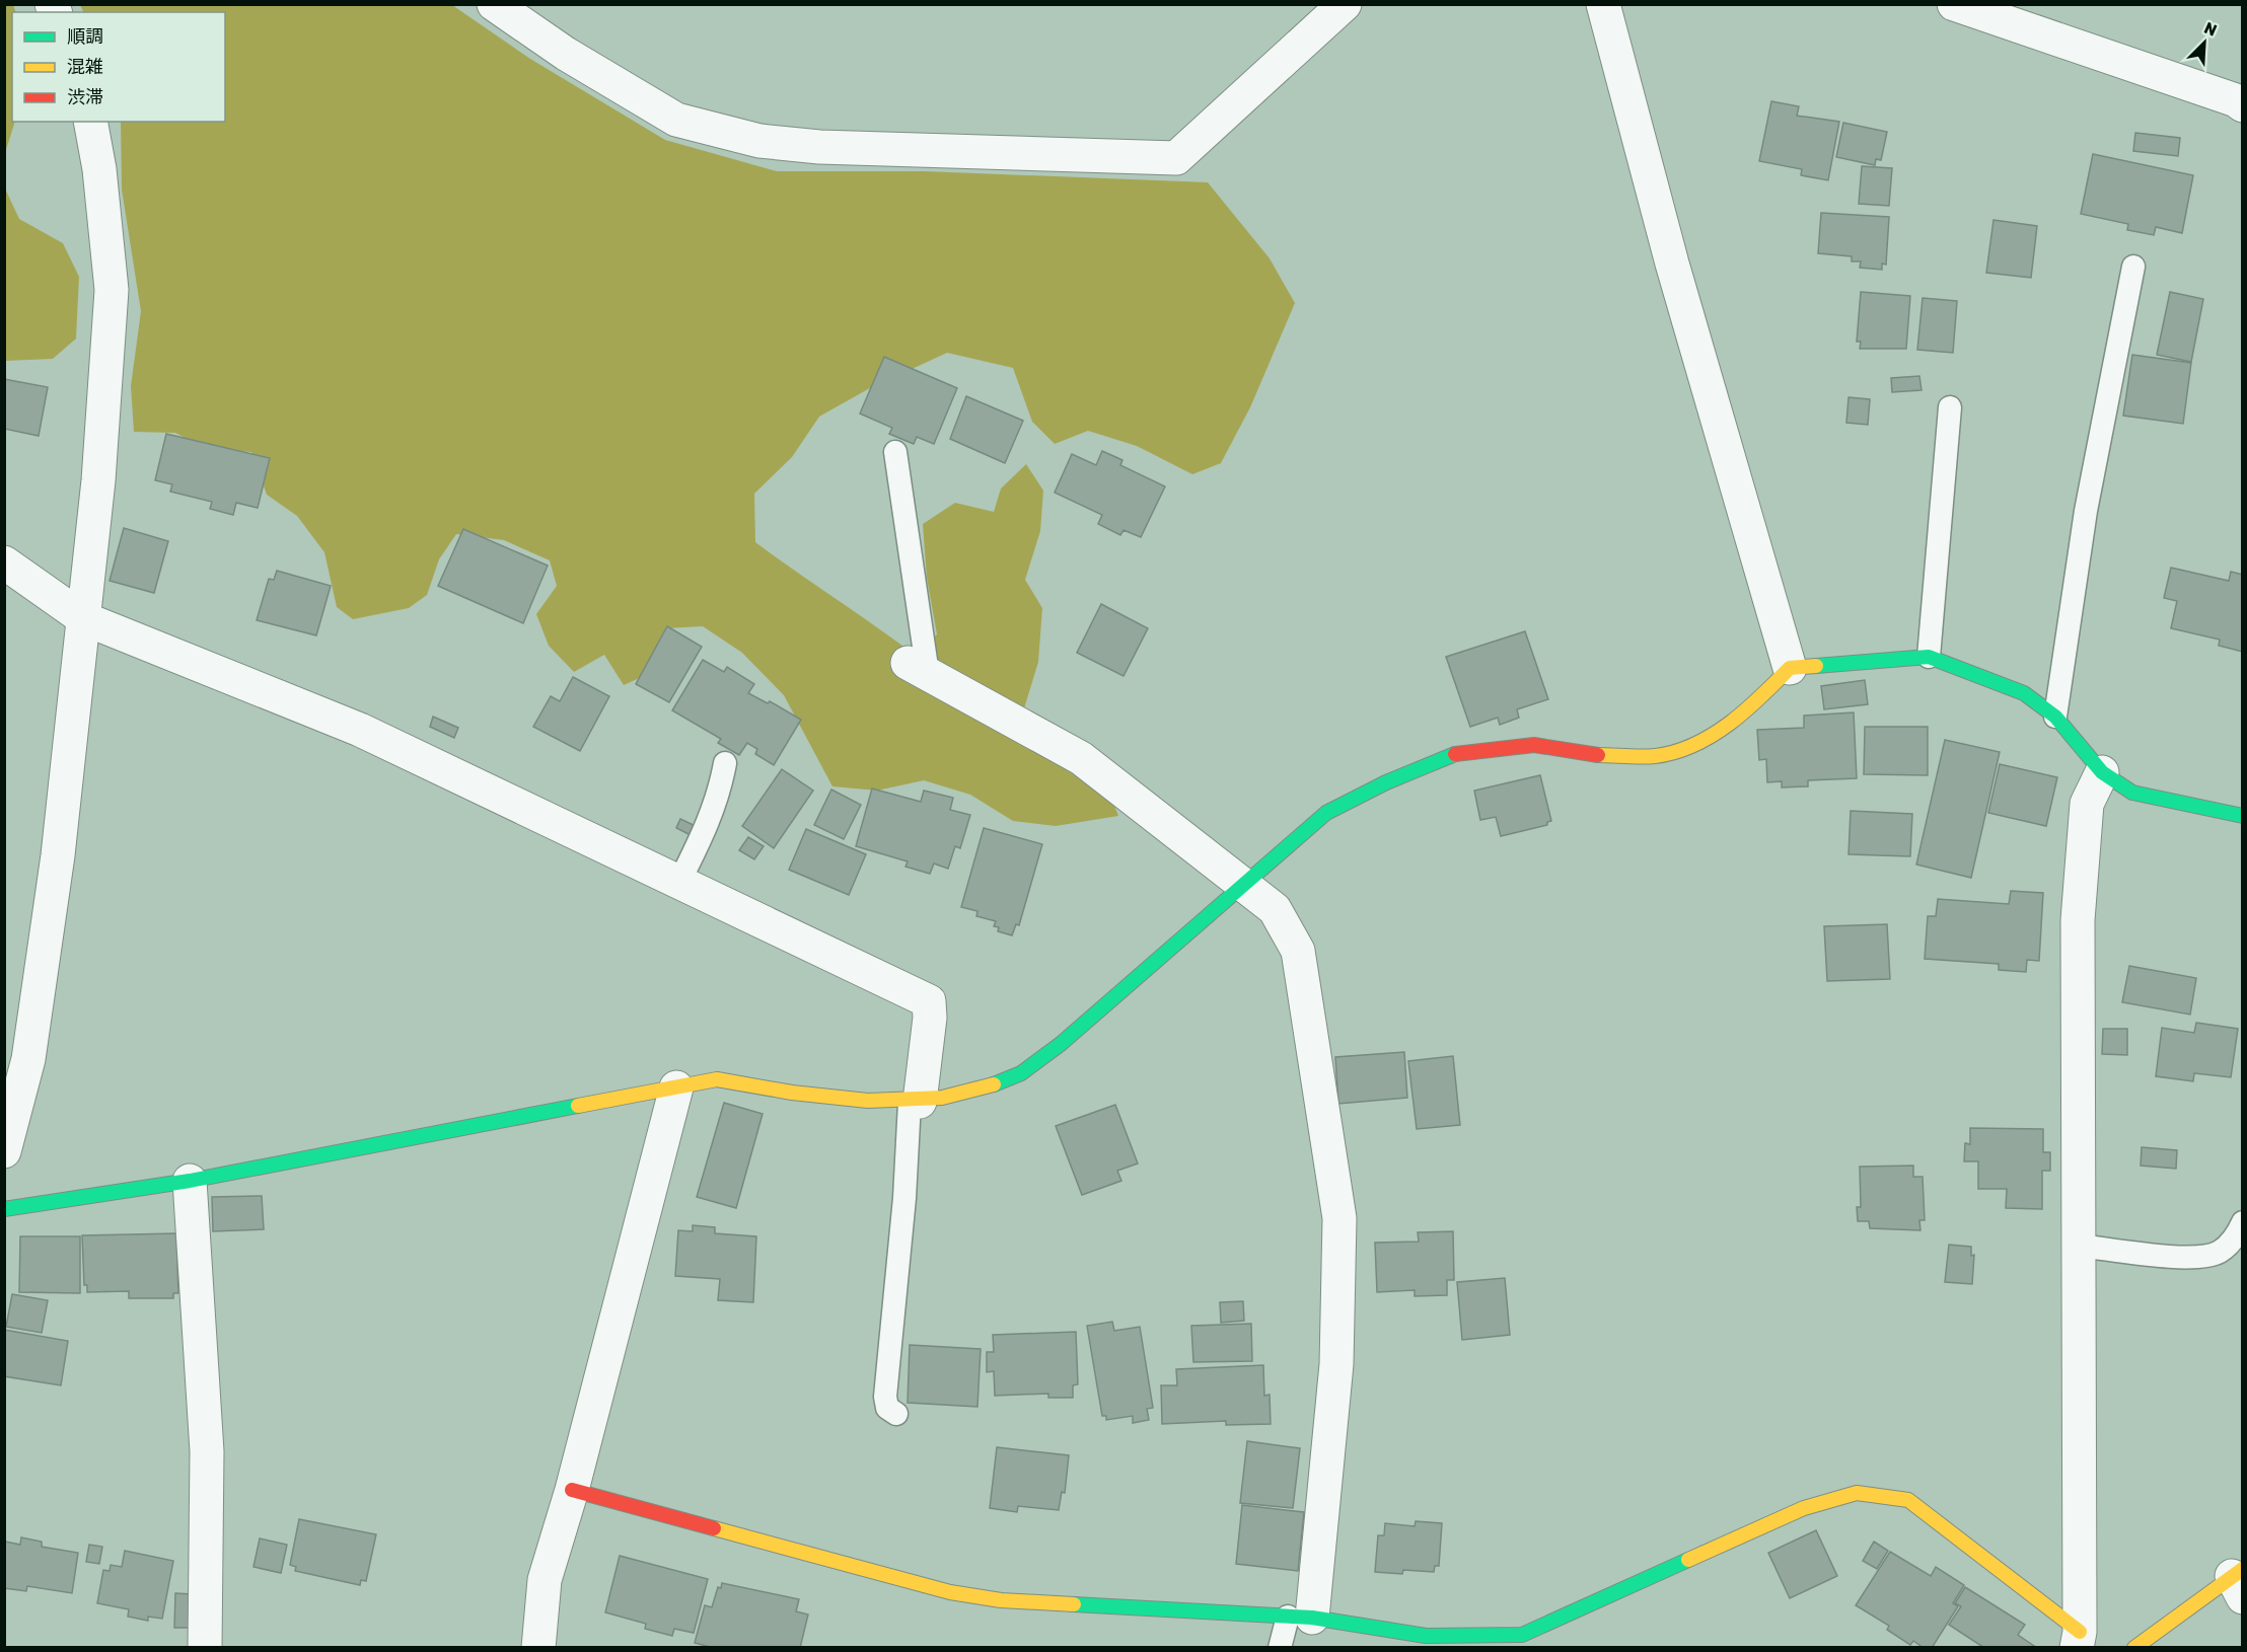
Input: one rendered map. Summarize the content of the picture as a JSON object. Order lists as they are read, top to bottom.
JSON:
{
  "legend": ["順調", "混雑", "渋滞"],
  "north": "top right"
}
